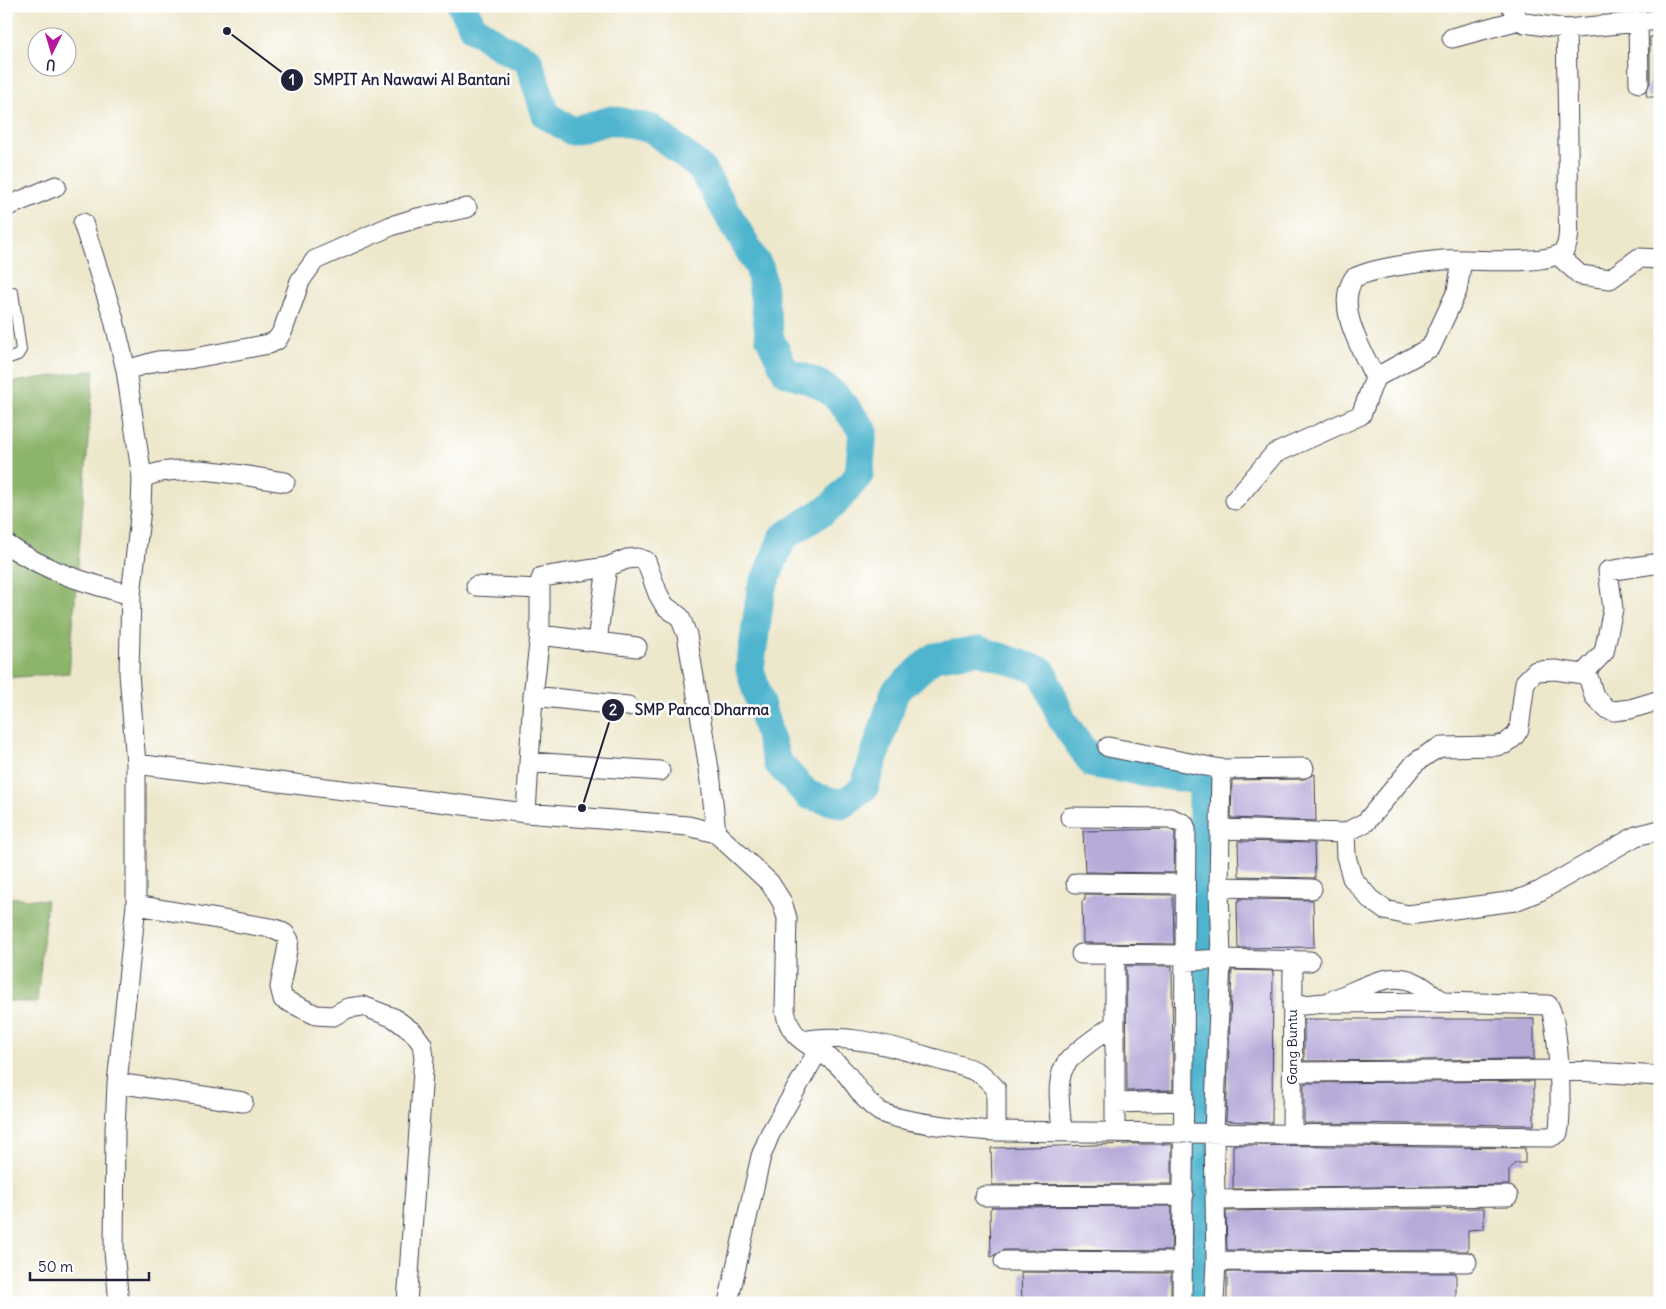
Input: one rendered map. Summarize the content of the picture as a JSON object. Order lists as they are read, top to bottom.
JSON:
{
  "streets": {
    "street": ["Gang Buntu"]
  },
  "places": ["SMPIT An Nawawi Al Bantani", "SMP Panca Dharma"],
  "scale_bar": "50 m",
  "north": "bottom"
}
